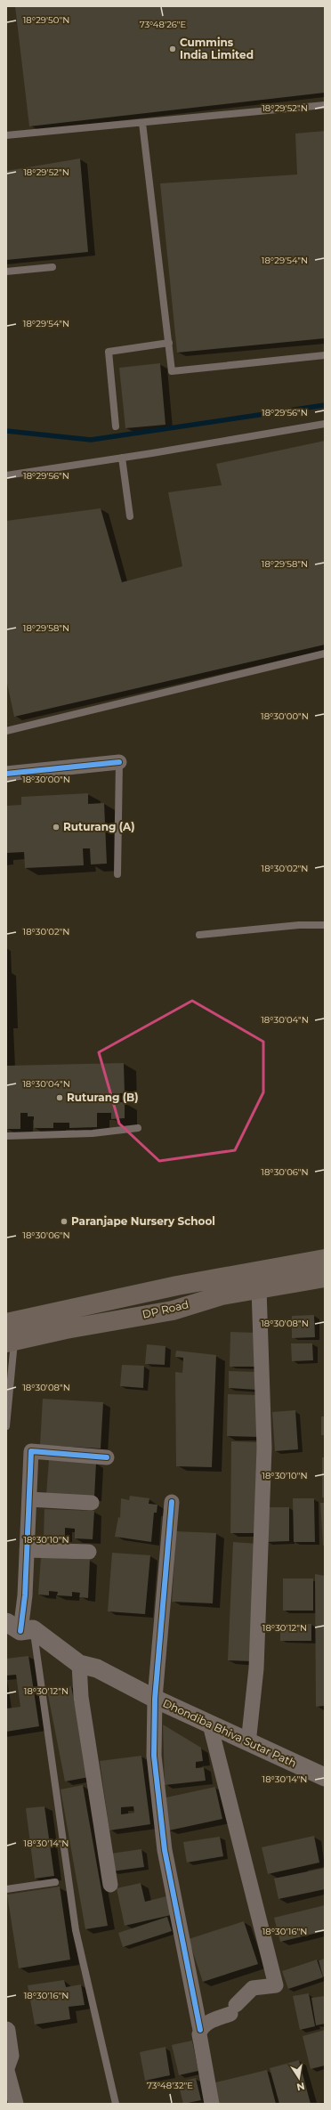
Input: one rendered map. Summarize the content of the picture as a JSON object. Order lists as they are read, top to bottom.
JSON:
{
  "streets": {
    "main road": ["DP Road"],
    "street": ["Dhondiba Bhiva Sutar Path"]
  },
  "places": [
    "Cummins India Limited",
    "Ruturang (A)",
    "Ruturang (B)",
    "Paranjape Nursery School"
  ],
  "north": "bottom",
  "coordinates": [
    "18°29'50\"N",
    "73°48'26\"E",
    "18°29'52\"N",
    "18°29'54\"N",
    "18°29'56\"N",
    "18°29'58\"N",
    "18°30'00\"N",
    "18°30'02\"N",
    "18°30'04\"N",
    "18°30'06\"N",
    "18°30'08\"N",
    "18°30'10\"N",
    "18°30'12\"N",
    "18°30'14\"N",
    "18°30'16\"N",
    "73°48'32\"E"
  ]
}
